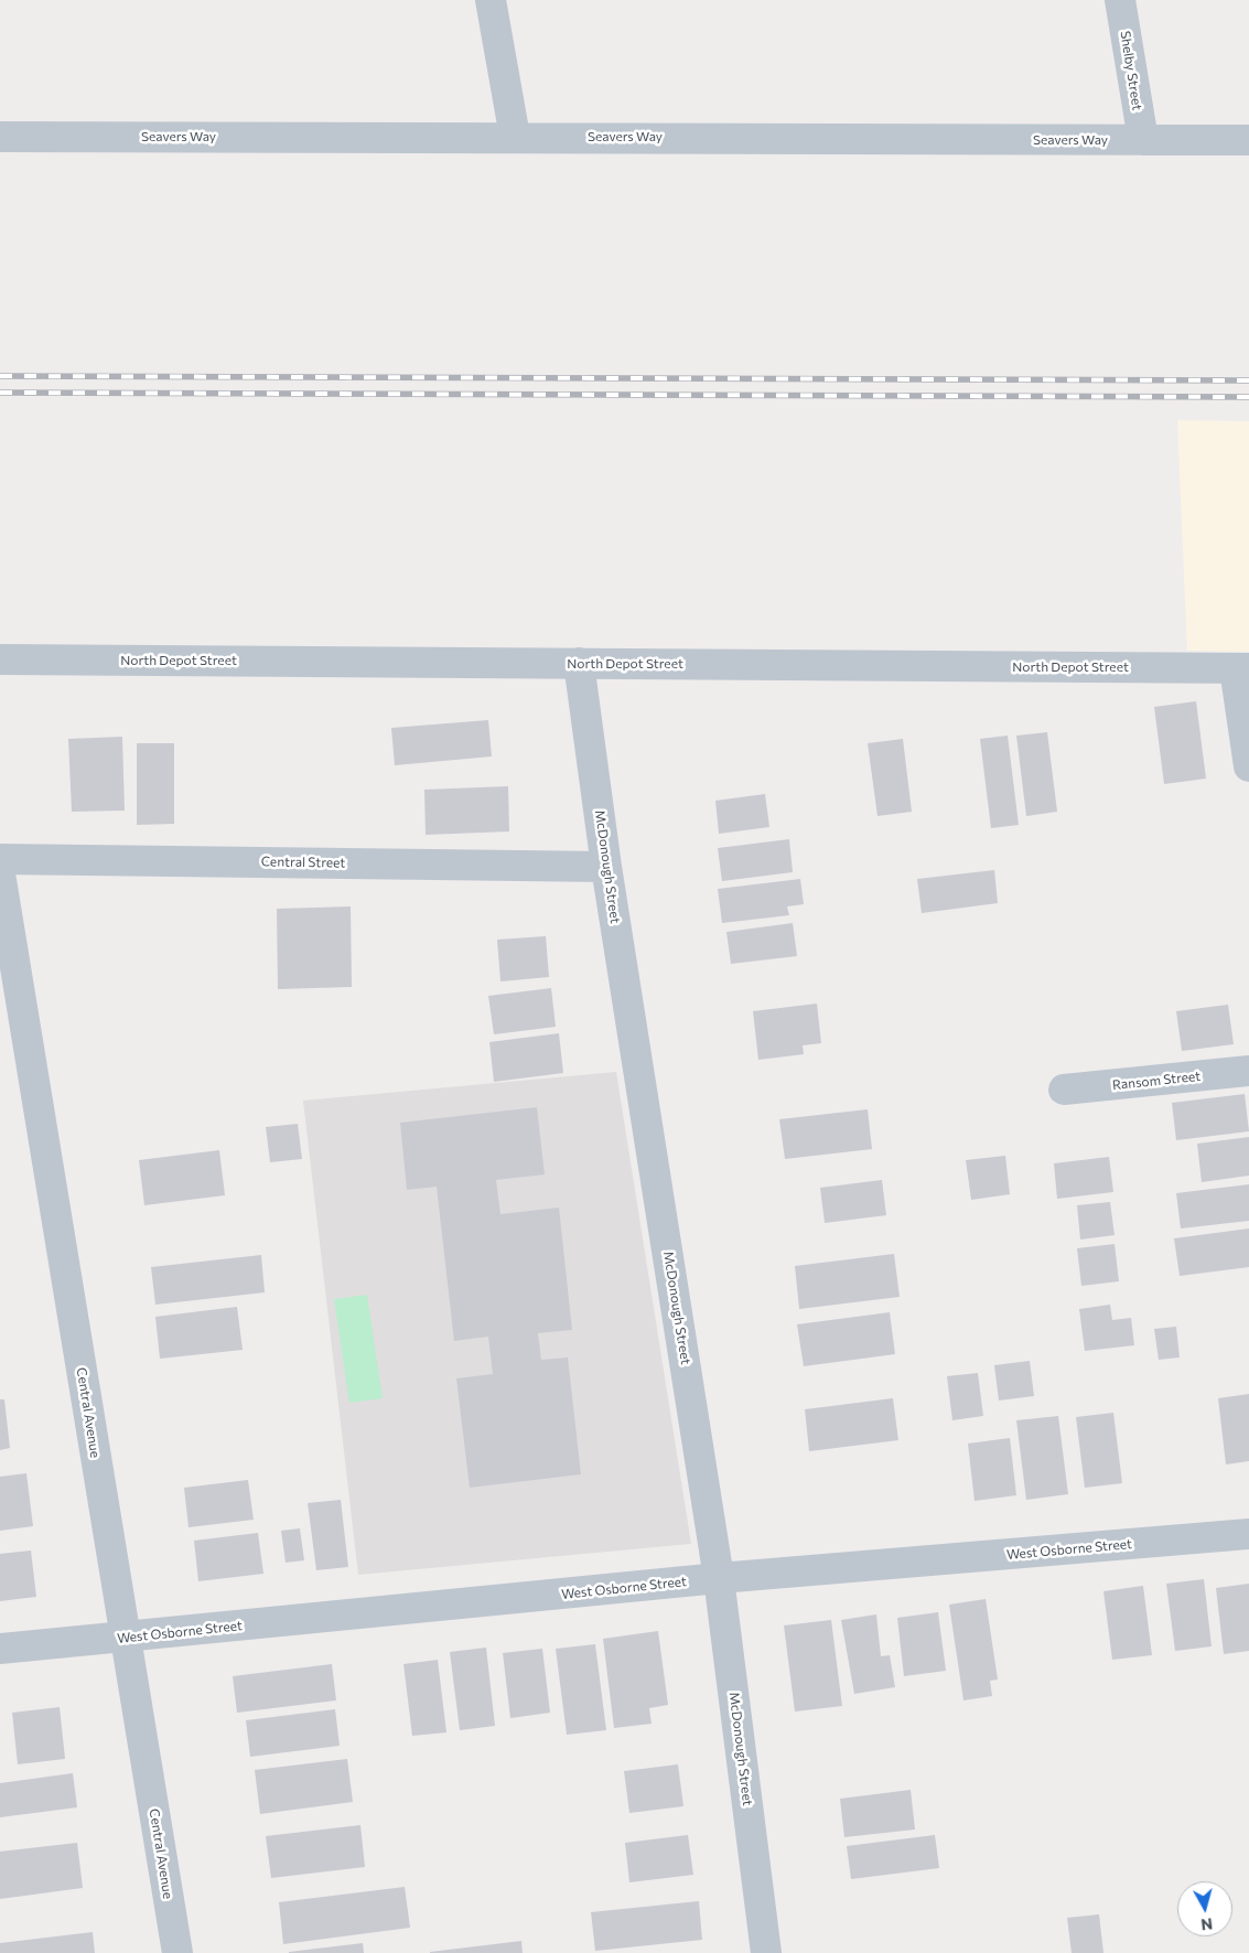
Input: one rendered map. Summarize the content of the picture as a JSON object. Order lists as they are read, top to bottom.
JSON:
{
  "streets": {
    "street": [
      "Shelby Street",
      "Seavers Way",
      "North Depot Street",
      "Central Street",
      "McDonough Street",
      "Ransom Street",
      "Central Avenue",
      "West Osborne Street"
    ]
  },
  "crossings": [
    ["Shelby Street", "Seavers Way"],
    ["North Depot Street", "McDonough Street"],
    ["Central Street", "McDonough Street"],
    ["McDonough Street", "West Osborne Street"],
    ["Central Avenue", "West Osborne Street"]
  ],
  "north": "bottom"
}
